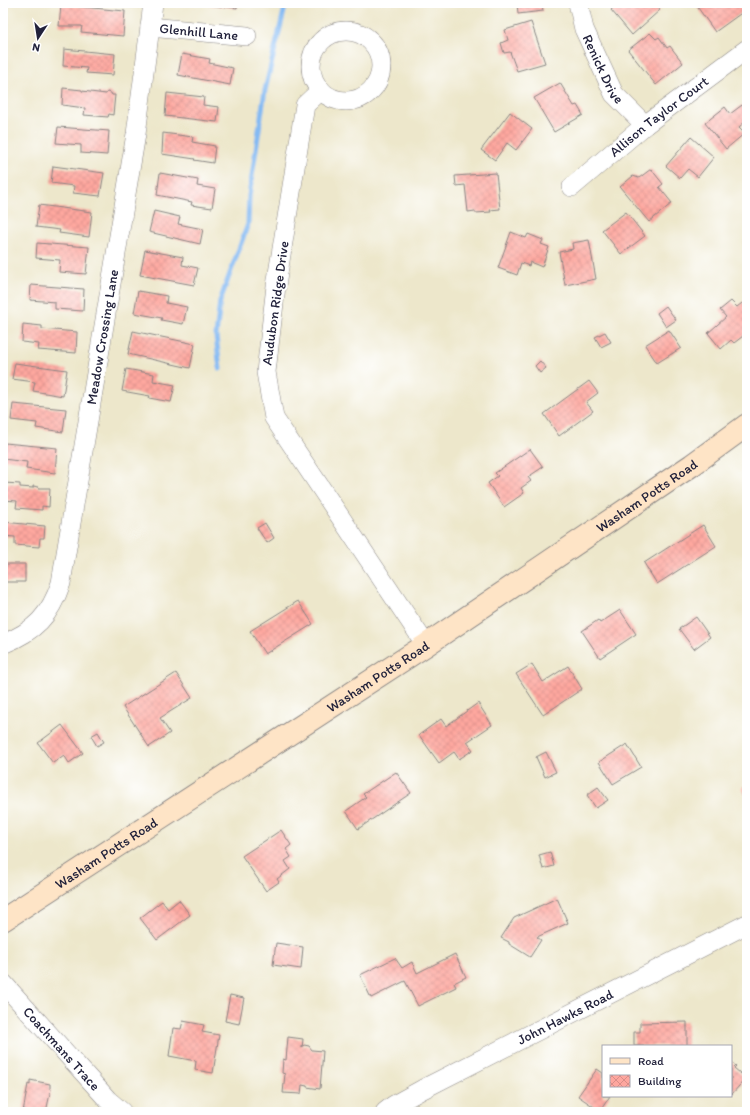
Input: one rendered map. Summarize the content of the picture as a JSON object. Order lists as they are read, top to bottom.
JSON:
{
  "streets": {
    "street": [
      "Glenhill Lane",
      "Renick Drive",
      "Allison Taylor Court",
      "Audubon Ridge Drive",
      "Meadow Crossing Lane",
      "Washam Potts Road",
      "John Hawks Road",
      "Coachmans Trace"
    ]
  },
  "crossings": [
    ["Glenhill Lane", "Meadow Crossing Lane"],
    ["Renick Drive", "Allison Taylor Court"],
    ["Audubon Ridge Drive", "Washam Potts Road"]
  ],
  "legend": ["Road", "Building"],
  "north": "bottom"
}
